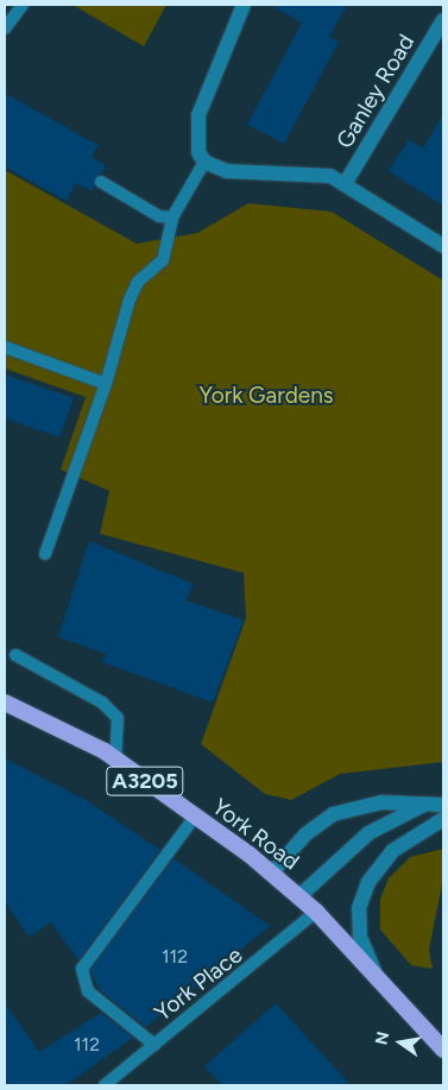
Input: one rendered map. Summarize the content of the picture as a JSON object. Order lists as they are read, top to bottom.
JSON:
{
  "streets": {
    "highway": ["A3205", "York Road"],
    "street": ["Ganley Road"],
    "lane": ["York Place"]
  },
  "crossings": [
    ["York Road", "York Place"]
  ],
  "parks": ["York Gardens"],
  "house_numbers": ["112", "112"],
  "north": "left"
}
